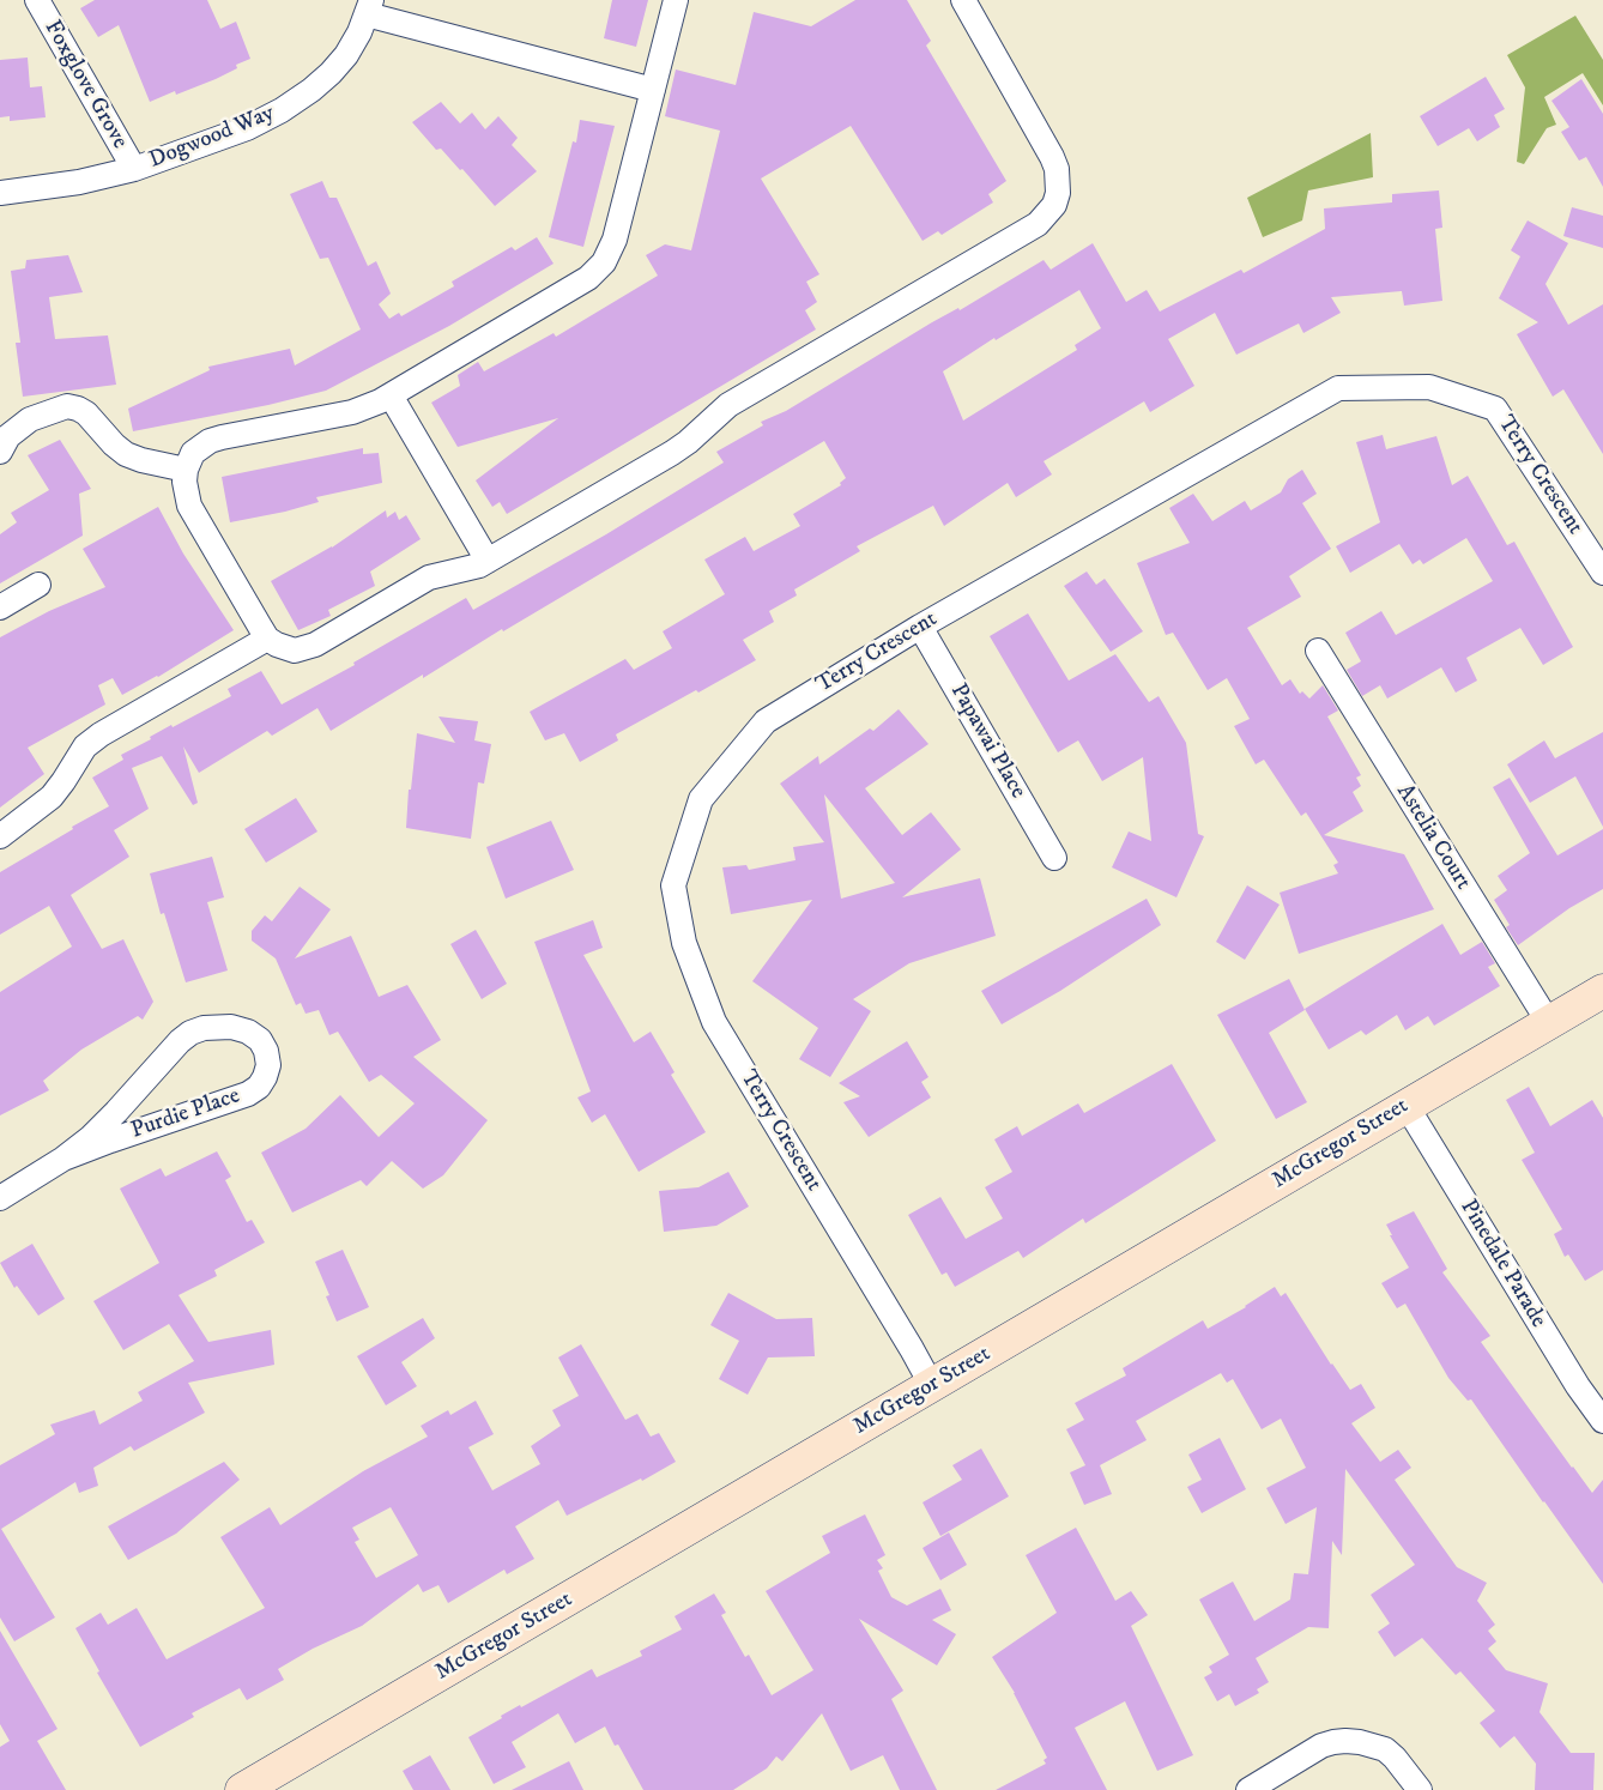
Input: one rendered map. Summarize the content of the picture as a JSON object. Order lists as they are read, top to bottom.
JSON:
{
  "streets": {
    "street": [
      "Foxglove Grove",
      "Dogwood Way",
      "Terry Crescent",
      "Papawai Place",
      "Astelia Court",
      "Purdie Place",
      "McGregor Street",
      "Pinedale Parade"
    ]
  },
  "crossings": [
    ["Foxglove Grove", "Dogwood Way"],
    ["Terry Crescent", "Papawai Place"],
    ["Terry Crescent", "McGregor Street"],
    ["Astelia Court", "McGregor Street"],
    ["McGregor Street", "Pinedale Parade"]
  ]
}
